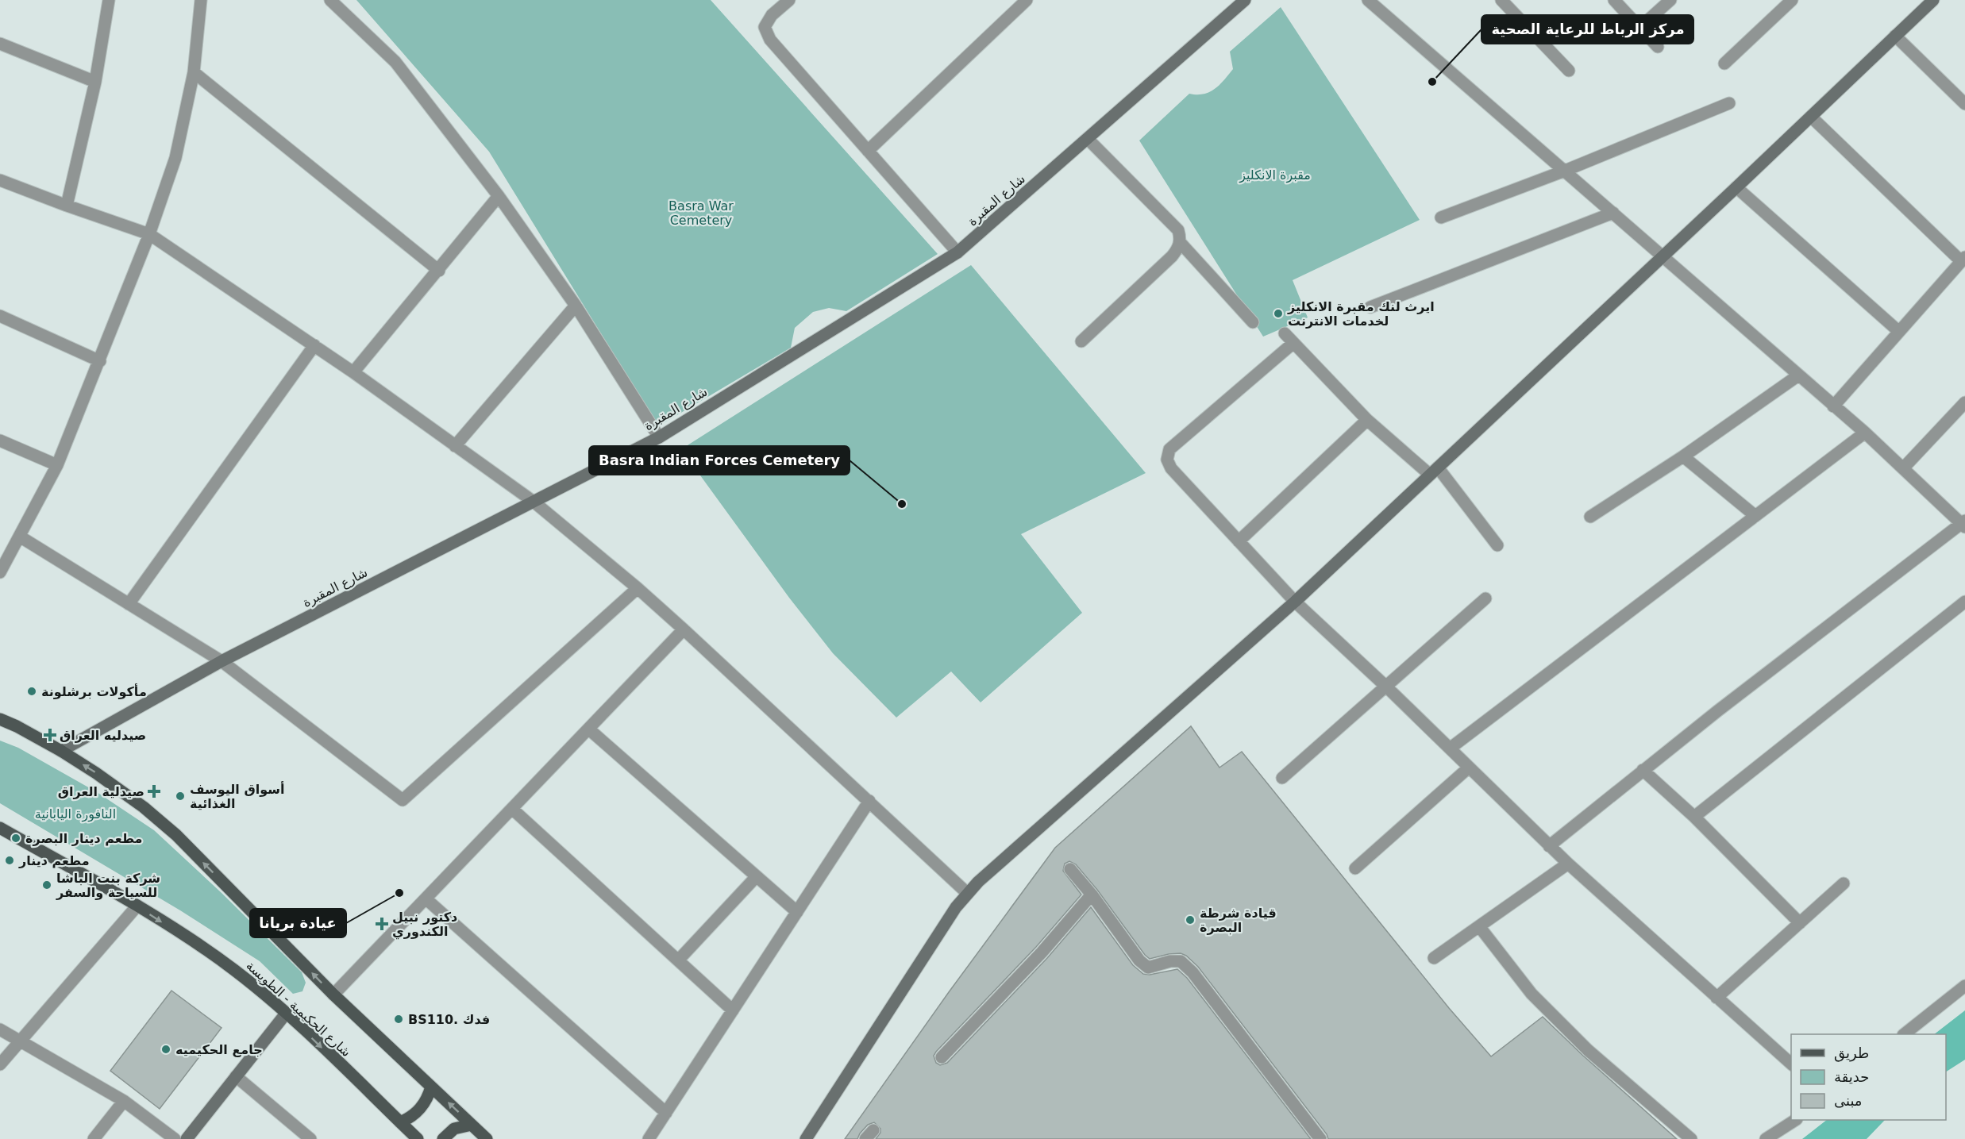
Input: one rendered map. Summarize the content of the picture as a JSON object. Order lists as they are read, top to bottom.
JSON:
{
  "streets": {
    "main road": ["شارع الحكيمية - الطويسة"],
    "street": ["شارع المقبرة"]
  },
  "parks": ["مقبرة الانكليز", "Basra War Cemetery", "النافورة اليابانية"],
  "places": {
    "other": [
      "مركز الرباط للرعاية الصحية",
      "ايرث لنك مقبرة الانكليز لخدمات الانترنت",
      "Basra Indian Forces Cemetery",
      "مأكولات برشلونة",
      "أسواق اليوسف الغذائية",
      "مطعم دينار البصرة",
      "مطعم دينار",
      "شركة بنت الباشا للسياحة والسفر",
      "عيادة بريانا",
      "قيادة شرطة البصرة",
      "BS110. فدك",
      "جامع الحكيميه"
    ],
    "health": ["صيدليه العراق", "صيدلية العراق", "دكتور نبيل الكندوري"]
  },
  "legend": ["طريق", "حديقة", "مبنى"]
}
